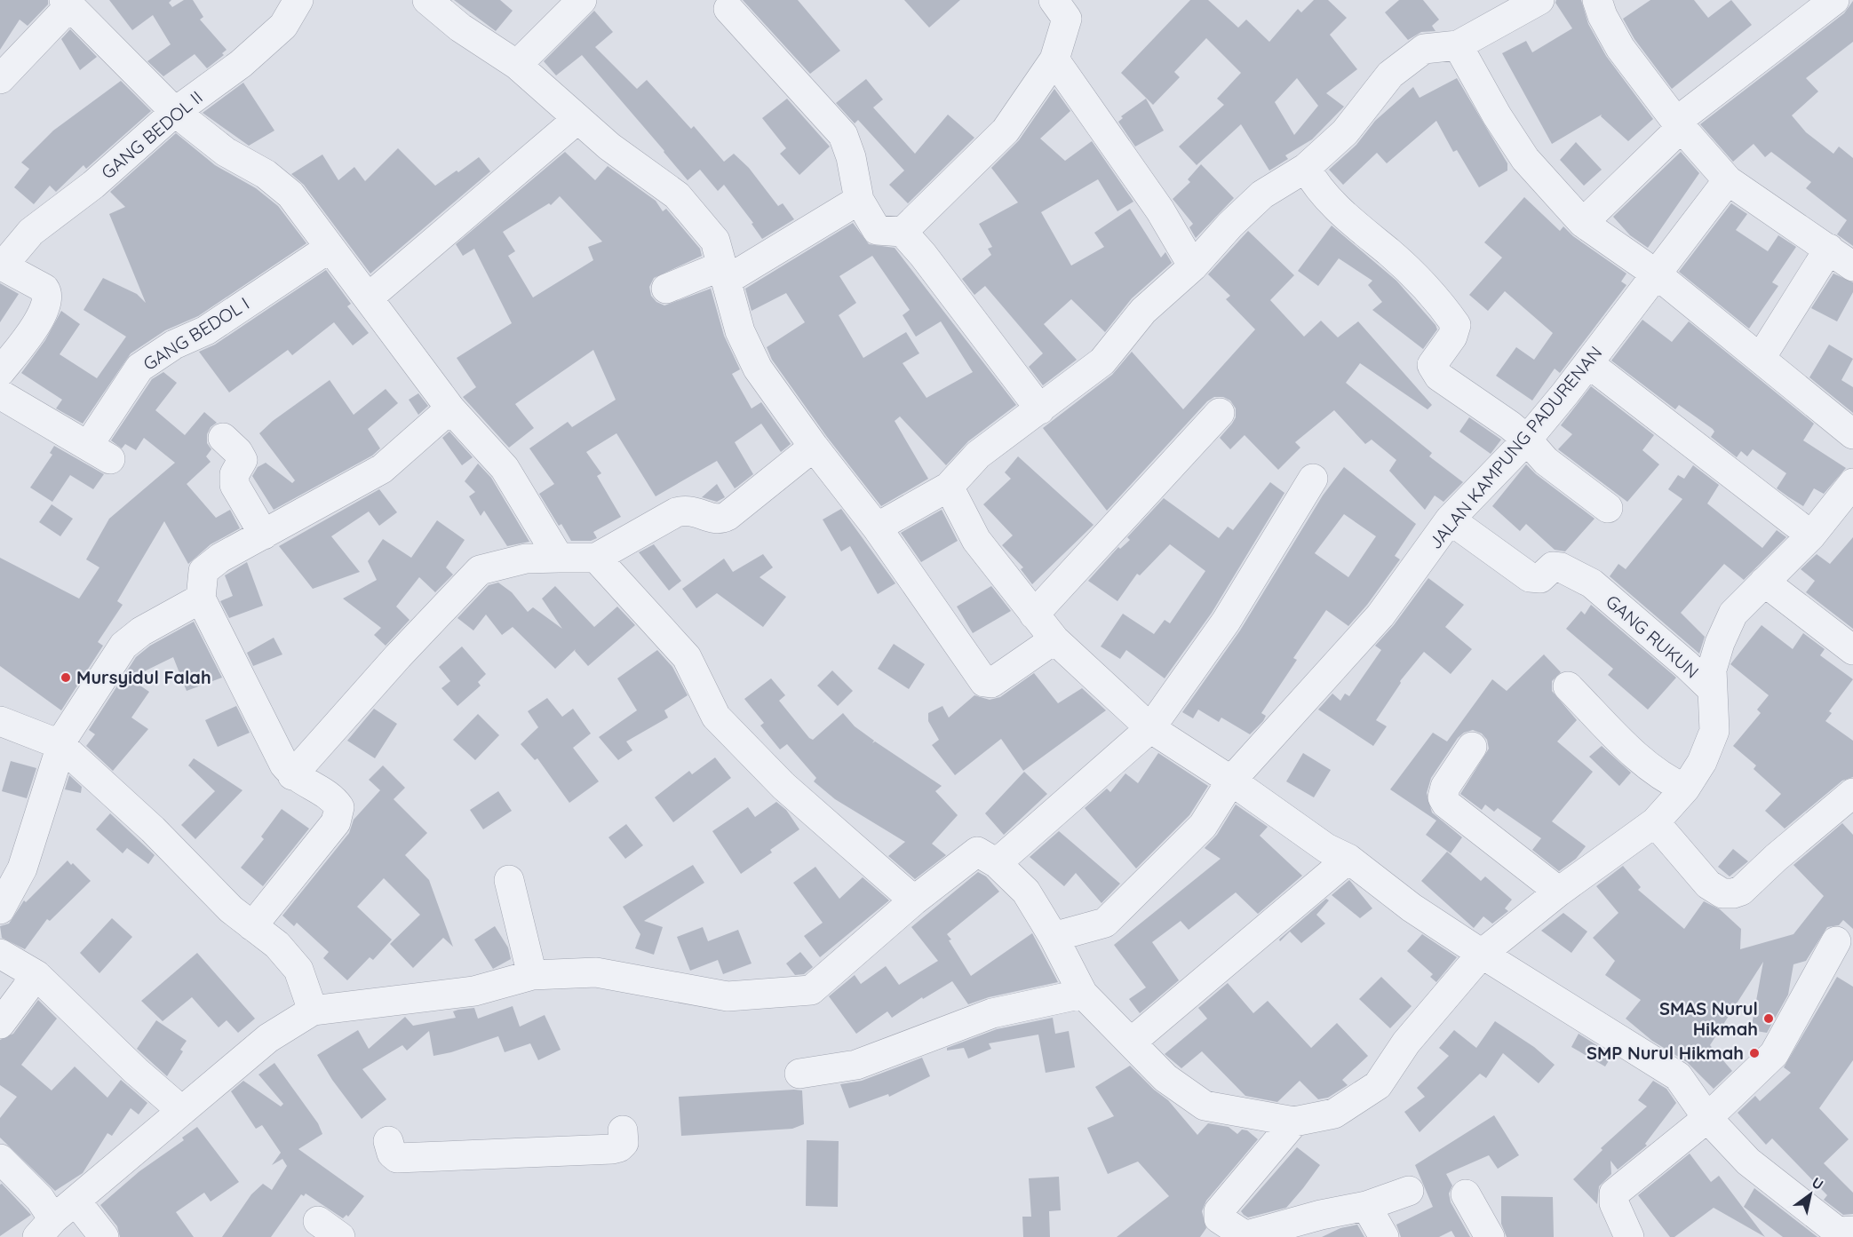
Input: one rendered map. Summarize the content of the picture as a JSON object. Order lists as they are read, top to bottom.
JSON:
{
  "streets": {
    "street": [
      "GANG BEDOL II",
      "GANG BEDOL I",
      "JALAN KAMPUNG PADURENAN",
      "GANG RUKUN"
    ]
  },
  "crossings": [
    ["JALAN KAMPUNG PADURENAN", "GANG RUKUN"]
  ],
  "places": ["Mursyidul Falah", "SMAS Nurul Hikmah", "SMP Nurul Hikmah"],
  "north": "top right"
}
